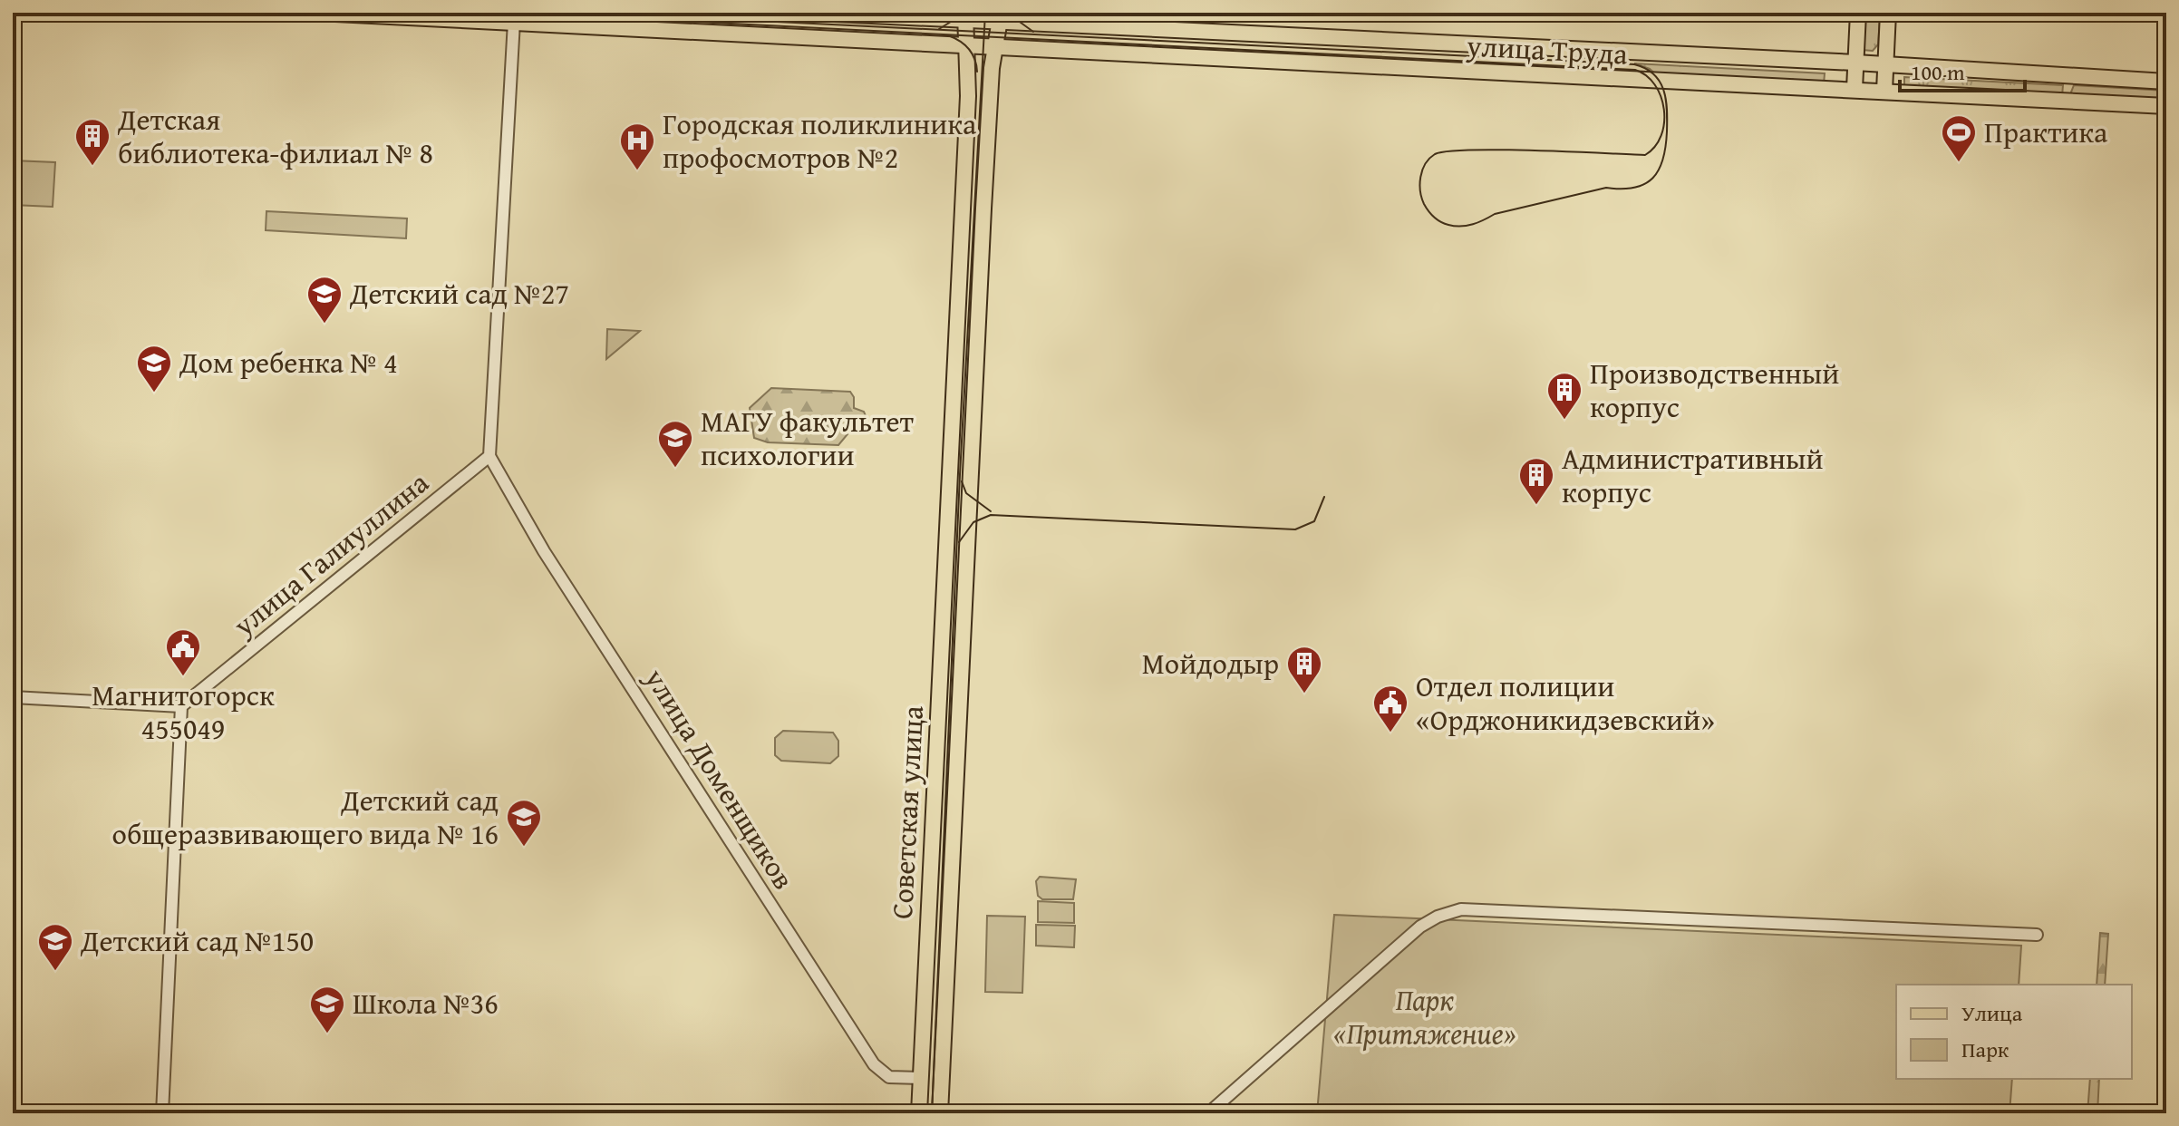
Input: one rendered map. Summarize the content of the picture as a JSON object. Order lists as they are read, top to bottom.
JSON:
{
  "streets": {
    "main road": ["улица Труда", "улица Доменщиков", "Советская улица"],
    "street": ["улица Галиуллина"]
  },
  "crossings": [
    ["улица Труда", "Советская улица"],
    ["улица Галиуллина", "улица Доменщиков"],
    ["улица Доменщиков", "Советская улица"]
  ],
  "parks": ["Парк «Притяжение»"],
  "places": {
    "sports": ["Практика"],
    "building": [
      "Детская библиотека-филиал № 8",
      "Производственный корпус",
      "Административный корпус",
      "Мойдодыр"
    ],
    "hospital": ["Городская поликлиника профосмотров №2"],
    "school or university": [
      "Детский сад №27",
      "Дом ребенка № 4",
      "МАГУ факультет психологии",
      "Детский сад общеразвивающего вида № 16",
      "Детский сад №150",
      "Школа №36"
    ],
    "public building": ["Магнитогорск 455049", "Отдел полиции «Орджоникидзевский»"]
  },
  "legend": ["Улица", "Парк"],
  "scale_bar": "100 m"
}
